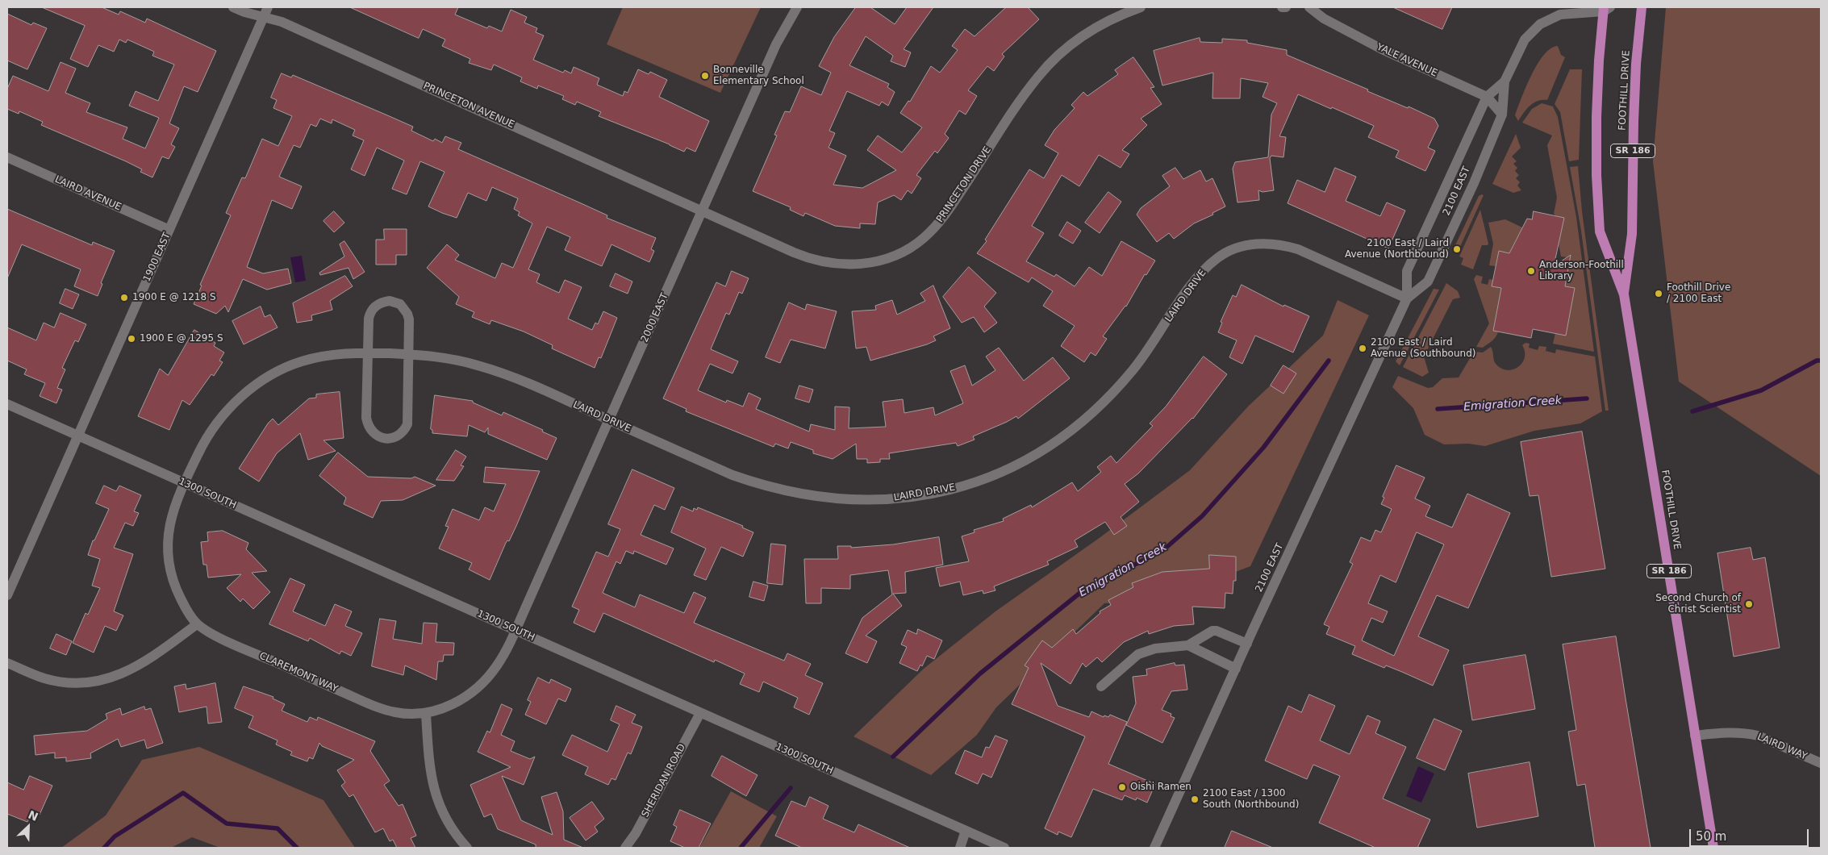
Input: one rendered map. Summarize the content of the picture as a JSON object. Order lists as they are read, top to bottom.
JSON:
{
  "streets": {
    "main road": ["FOOTHILL DRIVE", "SR 186"],
    "street": [
      "YALE AVENUE",
      "PRINCETON AVENUE",
      "PRINCETON DRIVE",
      "2100 EAST",
      "LAIRD AVENUE",
      "1900 EAST",
      "LAIRD DRIVE",
      "2000 EAST",
      "1300 SOUTH",
      "CLAREMONT WAY",
      "LAIRD WAY",
      "SHERIDAN ROAD"
    ]
  },
  "crossings": [
    ["YALE AVENUE", "2100 EAST"],
    ["FOOTHILL DRIVE", "2100 EAST"],
    ["FOOTHILL DRIVE", "LAIRD WAY"],
    ["PRINCETON AVENUE", "PRINCETON DRIVE"],
    ["PRINCETON AVENUE", "1900 EAST"],
    ["PRINCETON AVENUE", "2000 EAST"],
    ["PRINCETON DRIVE", "2000 EAST"],
    ["2100 EAST", "LAIRD DRIVE"],
    ["LAIRD AVENUE", "1900 EAST"],
    ["1900 EAST", "1300 SOUTH"],
    ["LAIRD DRIVE", "2000 EAST"],
    ["LAIRD DRIVE", "1300 SOUTH"],
    ["LAIRD DRIVE", "CLAREMONT WAY"],
    ["2000 EAST", "1300 SOUTH"],
    ["2000 EAST", "CLAREMONT WAY"],
    ["1300 SOUTH", "CLAREMONT WAY"],
    ["1300 SOUTH", "SHERIDAN ROAD"]
  ],
  "water": ["Emigration Creek"],
  "places": [
    "Bonneville Elementary School",
    "2100 East / Laird Avenue (Northbound)",
    "Anderson-Foothill Library",
    "Foothill Drive / 2100 East",
    "1900 E @ 1218 S",
    "1900 E @ 1295 S",
    "2100 East / Laird Avenue (Southbound)",
    "Second Church of Christ Scientist",
    "Oishi Ramen",
    "2100 East / 1300 South (Northbound)"
  ],
  "scale_bar": "50 m",
  "north": "top right"
}
